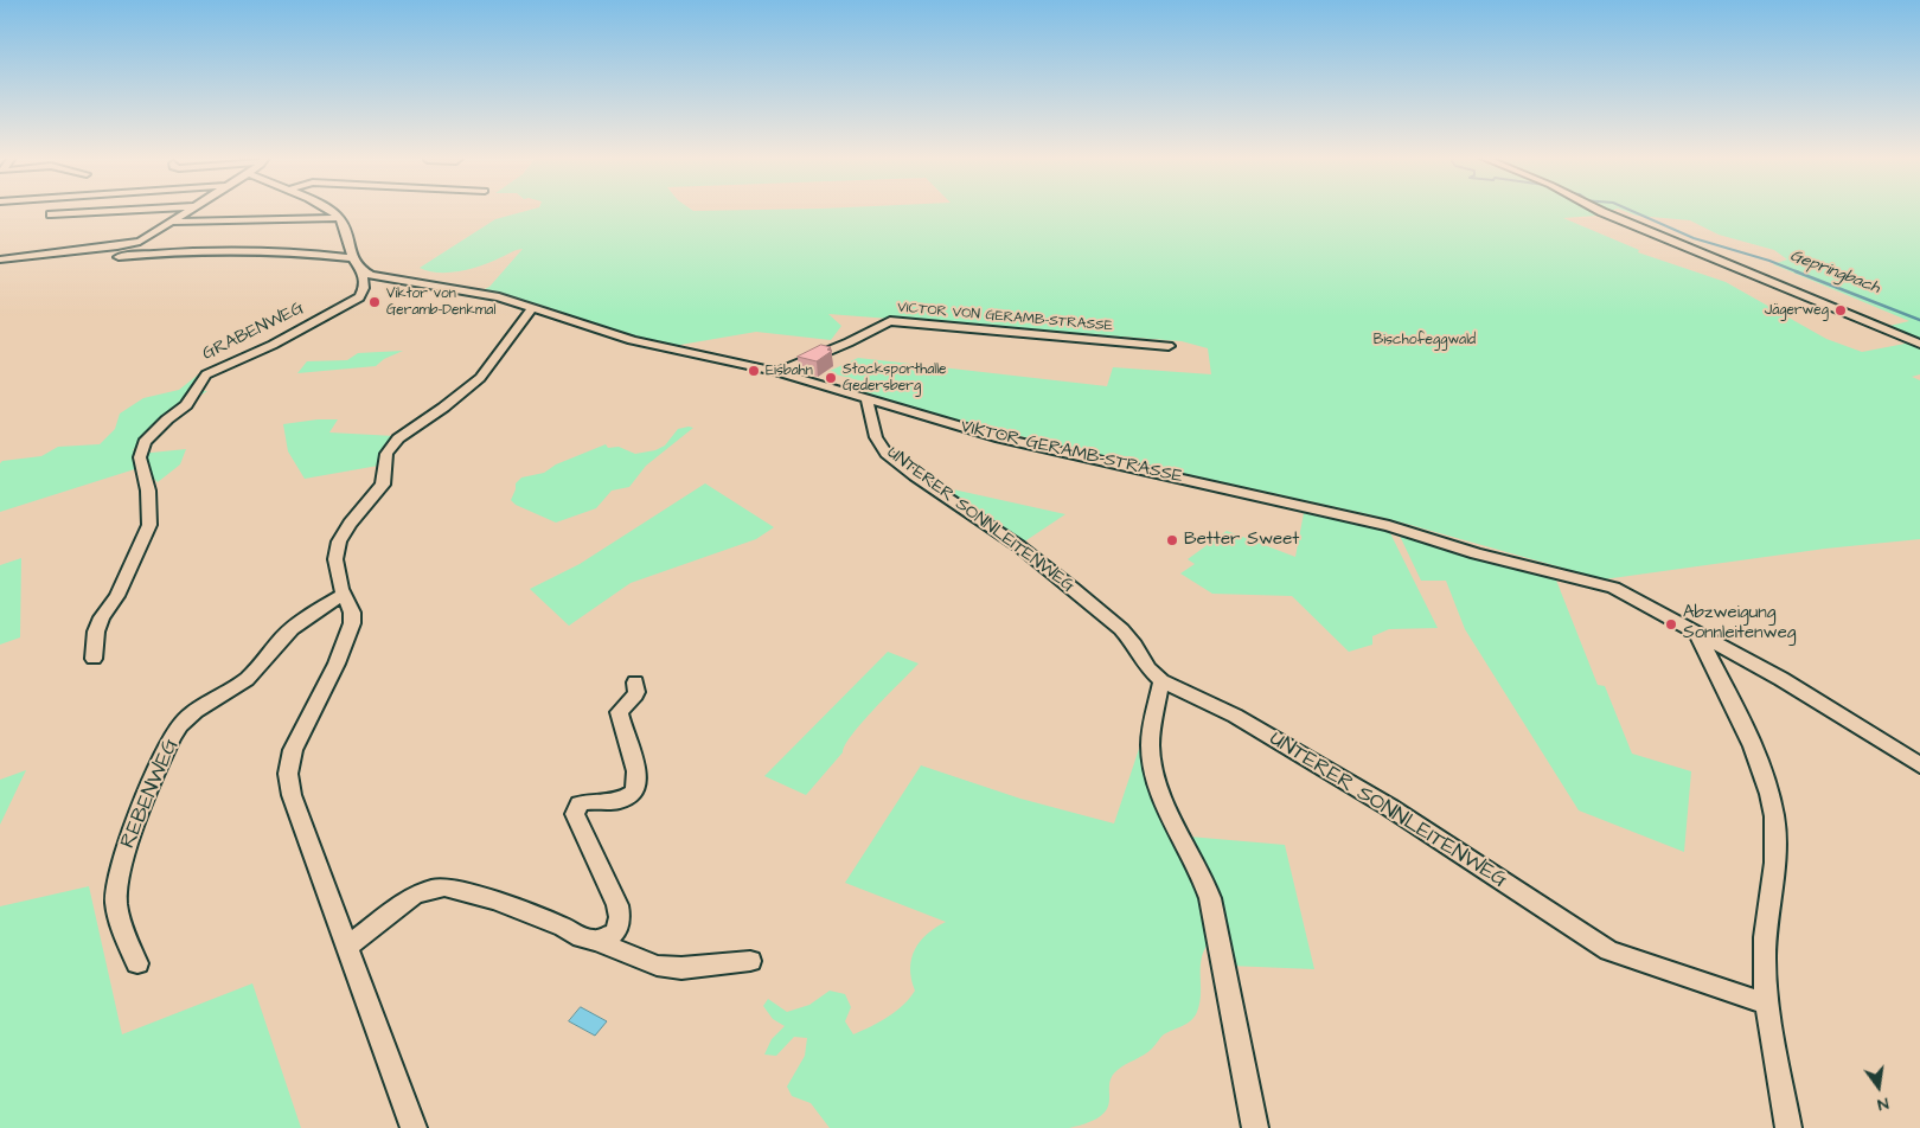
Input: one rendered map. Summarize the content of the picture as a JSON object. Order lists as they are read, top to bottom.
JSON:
{
  "streets": {
    "street": [
      "VICTOR VON GERAMB-STRASSE",
      "GRABENWEG",
      "VIKTOR GERAMB-STRASSE",
      "UNTERER SONNLEITENWEG",
      "REBENWEG"
    ]
  },
  "crossings": [
    ["VICTOR VON GERAMB-STRASSE", "VIKTOR GERAMB-STRASSE"],
    ["GRABENWEG", "VIKTOR GERAMB-STRASSE"],
    ["VIKTOR GERAMB-STRASSE", "UNTERER SONNLEITENWEG"]
  ],
  "water": ["Gepringbach"],
  "parks": ["Bischofeggwald"],
  "places": [
    "Viktor von Geramb-Denkmal",
    "Jägerweg",
    "Eisbahn",
    "Stocksporthalle Gedersberg",
    "Better Sweet",
    "Abzweigung Sonnleitenweg"
  ],
  "north": "bottom"
}
